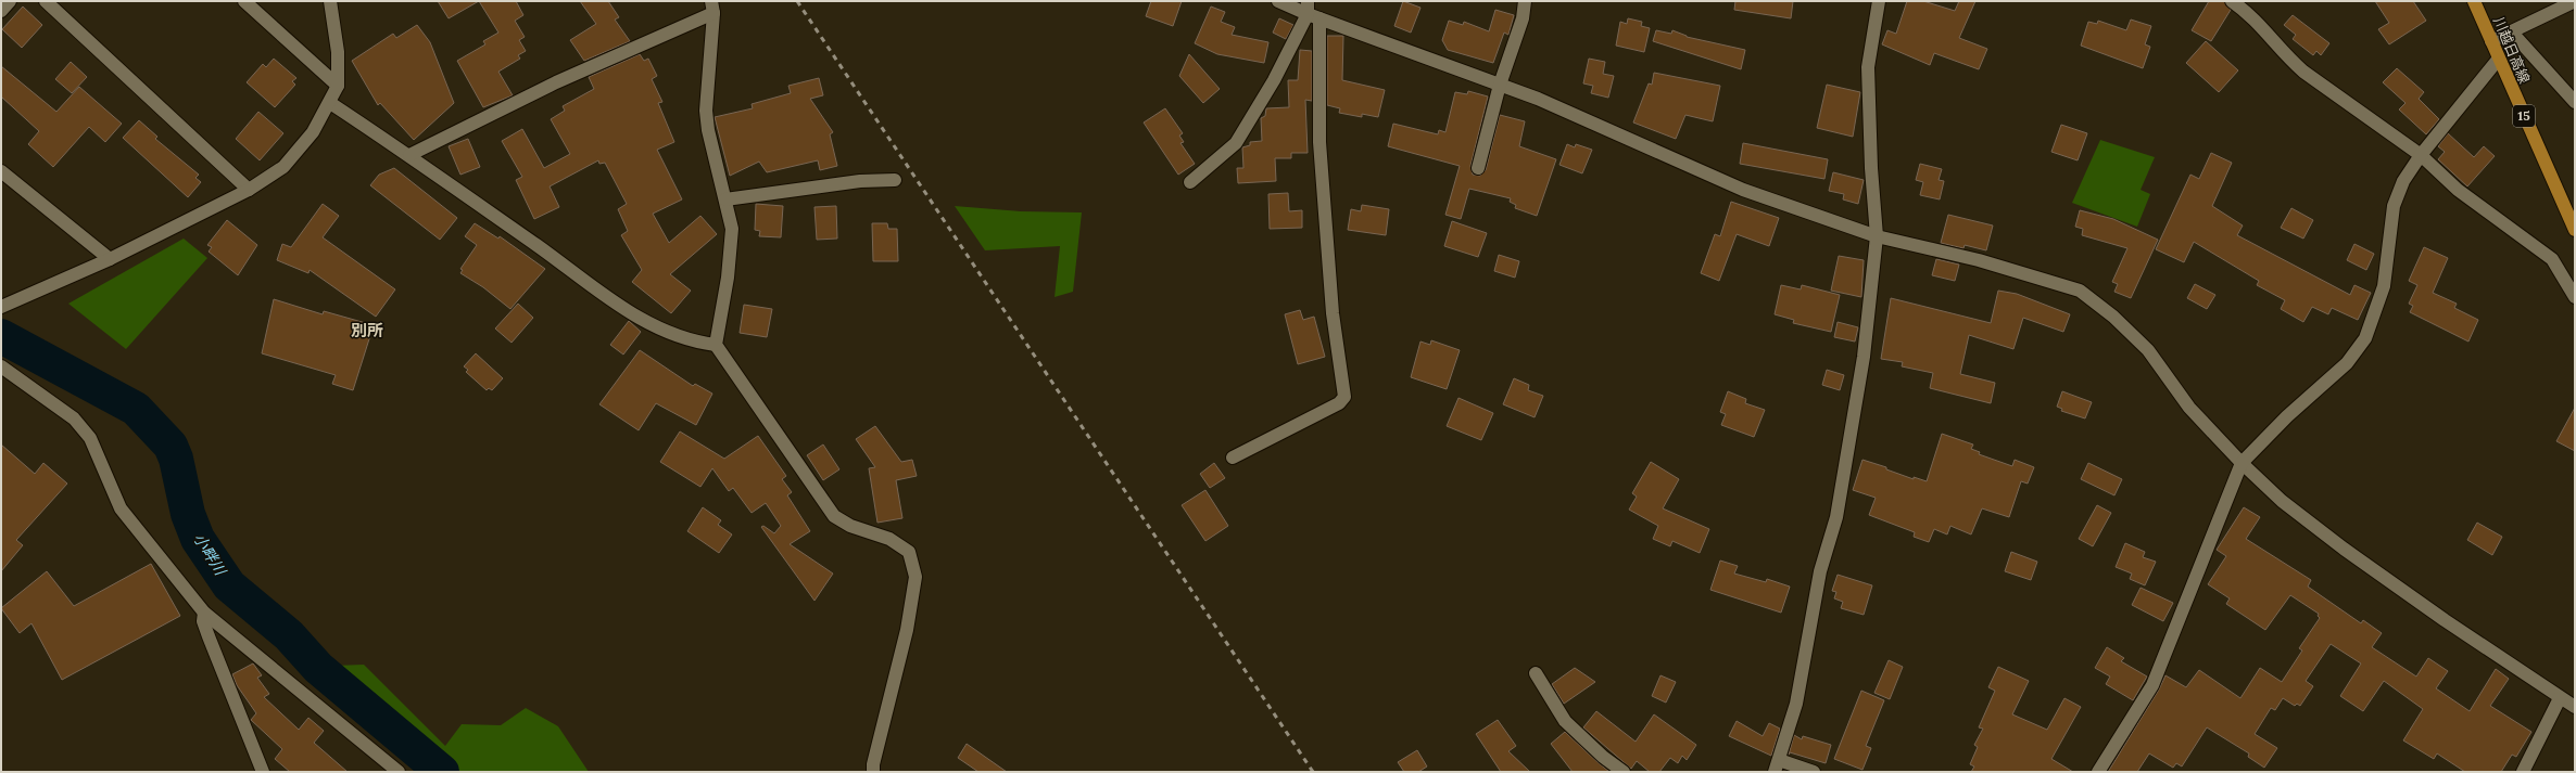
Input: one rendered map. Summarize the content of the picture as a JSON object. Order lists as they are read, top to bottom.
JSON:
{
  "streets": {
    "main road": ["川越日高線", "15"]
  },
  "districts": ["別所"],
  "water": ["小畔川"]
}
